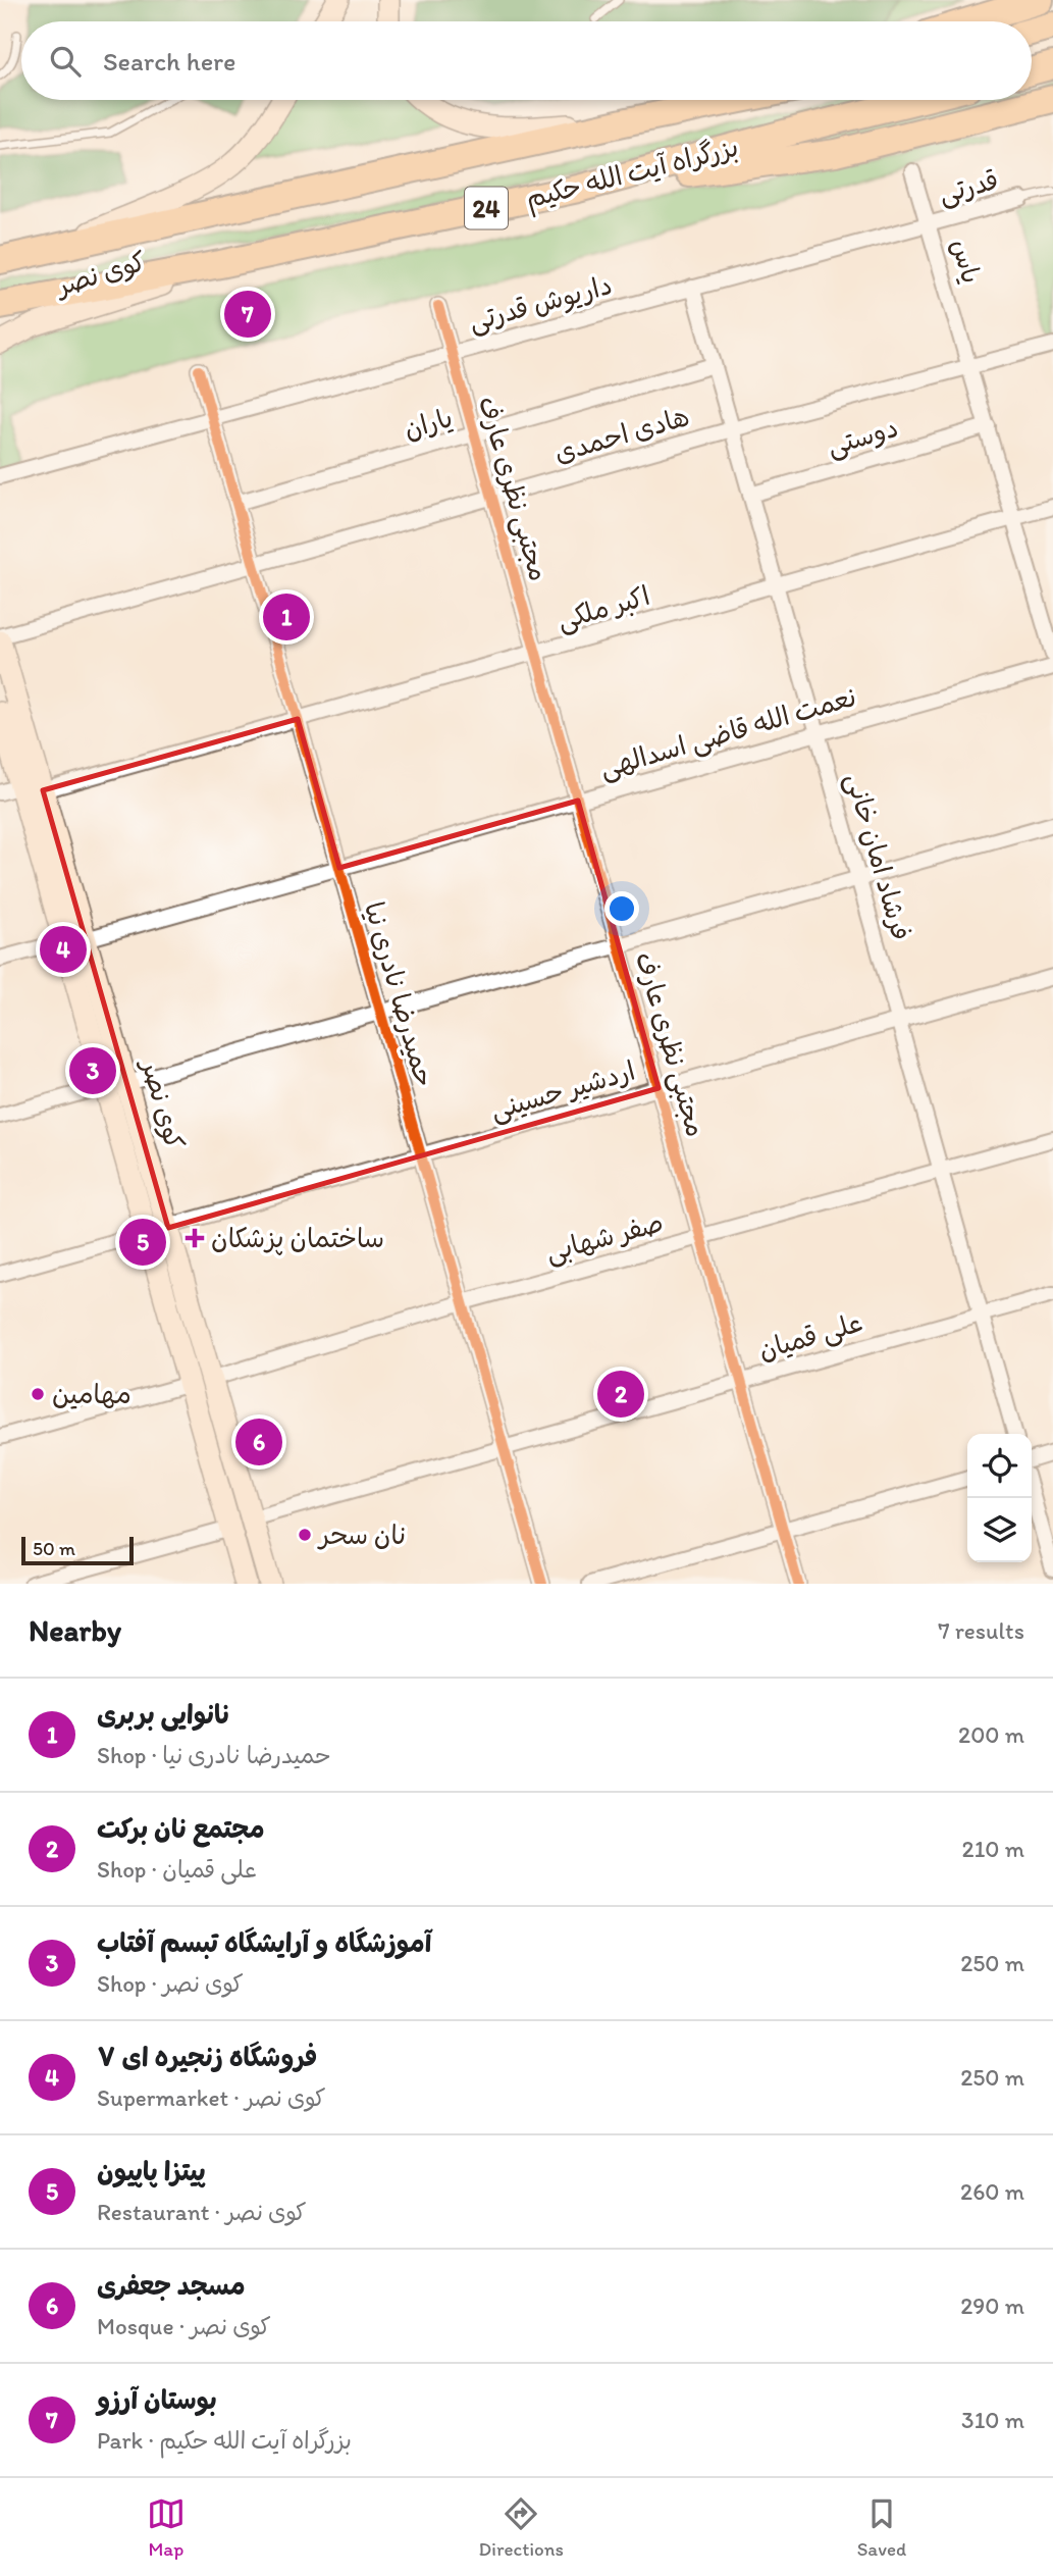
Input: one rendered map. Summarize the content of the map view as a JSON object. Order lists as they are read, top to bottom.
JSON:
{
  "streets": {
    "highway": ["بزرگراه آیت الله حکیم", "24"],
    "main road": ["کوی نصر"],
    "street": [
      "قدرتی",
      "یاس",
      "داریوش قدرتی",
      "یاران",
      "هادی احمدی",
      "دوستی",
      "مجتبی نظری عارف",
      "اکبر ملکی",
      "نعمت الله قاضی اسدالهی",
      "فرشاد امان خانی",
      "حمیدرضا نادری نیا",
      "اردشیر حسینی",
      "صفر شهابی",
      "علی قمیان"
    ]
  },
  "crossings": [
    ["بزرگراه آیت الله حکیم", "کوی نصر"],
    ["قدرتی", "یاس"],
    ["قدرتی", "داریوش قدرتی"],
    ["یاس", "داریوش قدرتی"],
    ["یاس", "هادی احمدی"],
    ["یاس", "دوستی"],
    ["یاس", "اکبر ملکی"],
    ["کوی نصر", "هادی احمدی"],
    ["کوی نصر", "اکبر ملکی"],
    ["کوی نصر", "نعمت الله قاضی اسدالهی"],
    ["کوی نصر", "اردشیر حسینی"],
    ["کوی نصر", "صفر شهابی"],
    ["کوی نصر", "علی قمیان"],
    ["داریوش قدرتی", "مجتبی نظری عارف"],
    ["داریوش قدرتی", "فرشاد امان خانی"],
    ["داریوش قدرتی", "حمیدرضا نادری نیا"],
    ["یاران", "مجتبی نظری عارف"],
    ["یاران", "فرشاد امان خانی"],
    ["یاران", "حمیدرضا نادری نیا"],
    ["هادی احمدی", "مجتبی نظری عارف"],
    ["هادی احمدی", "فرشاد امان خانی"],
    ["هادی احمدی", "حمیدرضا نادری نیا"],
    ["دوستی", "فرشاد امان خانی"],
    ["مجتبی نظری عارف", "اکبر ملکی"],
    ["مجتبی نظری عارف", "نعمت الله قاضی اسدالهی"],
    ["مجتبی نظری عارف", "اردشیر حسینی"],
    ["مجتبی نظری عارف", "صفر شهابی"],
    ["مجتبی نظری عارف", "علی قمیان"],
    ["اکبر ملکی", "فرشاد امان خانی"],
    ["اکبر ملکی", "حمیدرضا نادری نیا"],
    ["نعمت الله قاضی اسدالهی", "فرشاد امان خانی"],
    ["نعمت الله قاضی اسدالهی", "حمیدرضا نادری نیا"],
    ["فرشاد امان خانی", "اردشیر حسینی"],
    ["فرشاد امان خانی", "صفر شهابی"],
    ["فرشاد امان خانی", "علی قمیان"],
    ["حمیدرضا نادری نیا", "اردشیر حسینی"],
    ["حمیدرضا نادری نیا", "صفر شهابی"],
    ["حمیدرضا نادری نیا", "علی قمیان"]
  ],
  "places": {
    "health": ["ساختمان پزشکان"],
    "other": ["مهامین", "نان سحر"]
  },
  "scale_bar": "50 m",
  "page": {
    "search": "Search here",
    "pins": [
      "7",
      "1",
      "4",
      "3",
      "5",
      "2",
      "6"
    ],
    "scale": "50 m",
    "heading": ["Nearby", "7 results"],
    "list": [
      {
        "mark": "1",
        "name": "نانوایی بربری",
        "note": "Shop · حمیدرضا نادری نیا",
        "value": "200 m"
      },
      {
        "mark": "2",
        "name": "مجتمع نان برکت",
        "note": "Shop · علی قمیان",
        "value": "210 m"
      },
      {
        "mark": "3",
        "name": "آموزشگاه و آرایشگاه تبسم آفتاب",
        "note": "Shop · کوی نصر",
        "value": "250 m"
      },
      {
        "mark": "4",
        "name": "فروشگاه زنجیره ای ۷",
        "note": "Supermarket · کوی نصر",
        "value": "250 m"
      },
      {
        "mark": "5",
        "name": "پیتزا پاپیون",
        "note": "Restaurant · کوی نصر",
        "value": "260 m"
      },
      {
        "mark": "6",
        "name": "مسجد جعفری",
        "note": "Mosque · کوی نصر",
        "value": "290 m"
      },
      {
        "mark": "7",
        "name": "بوستان آرزو",
        "note": "Park · بزرگراه آیت الله حکیم",
        "value": "310 m"
      }
    ],
    "nav": ["Map", "Directions", "Saved"]
  }
}
